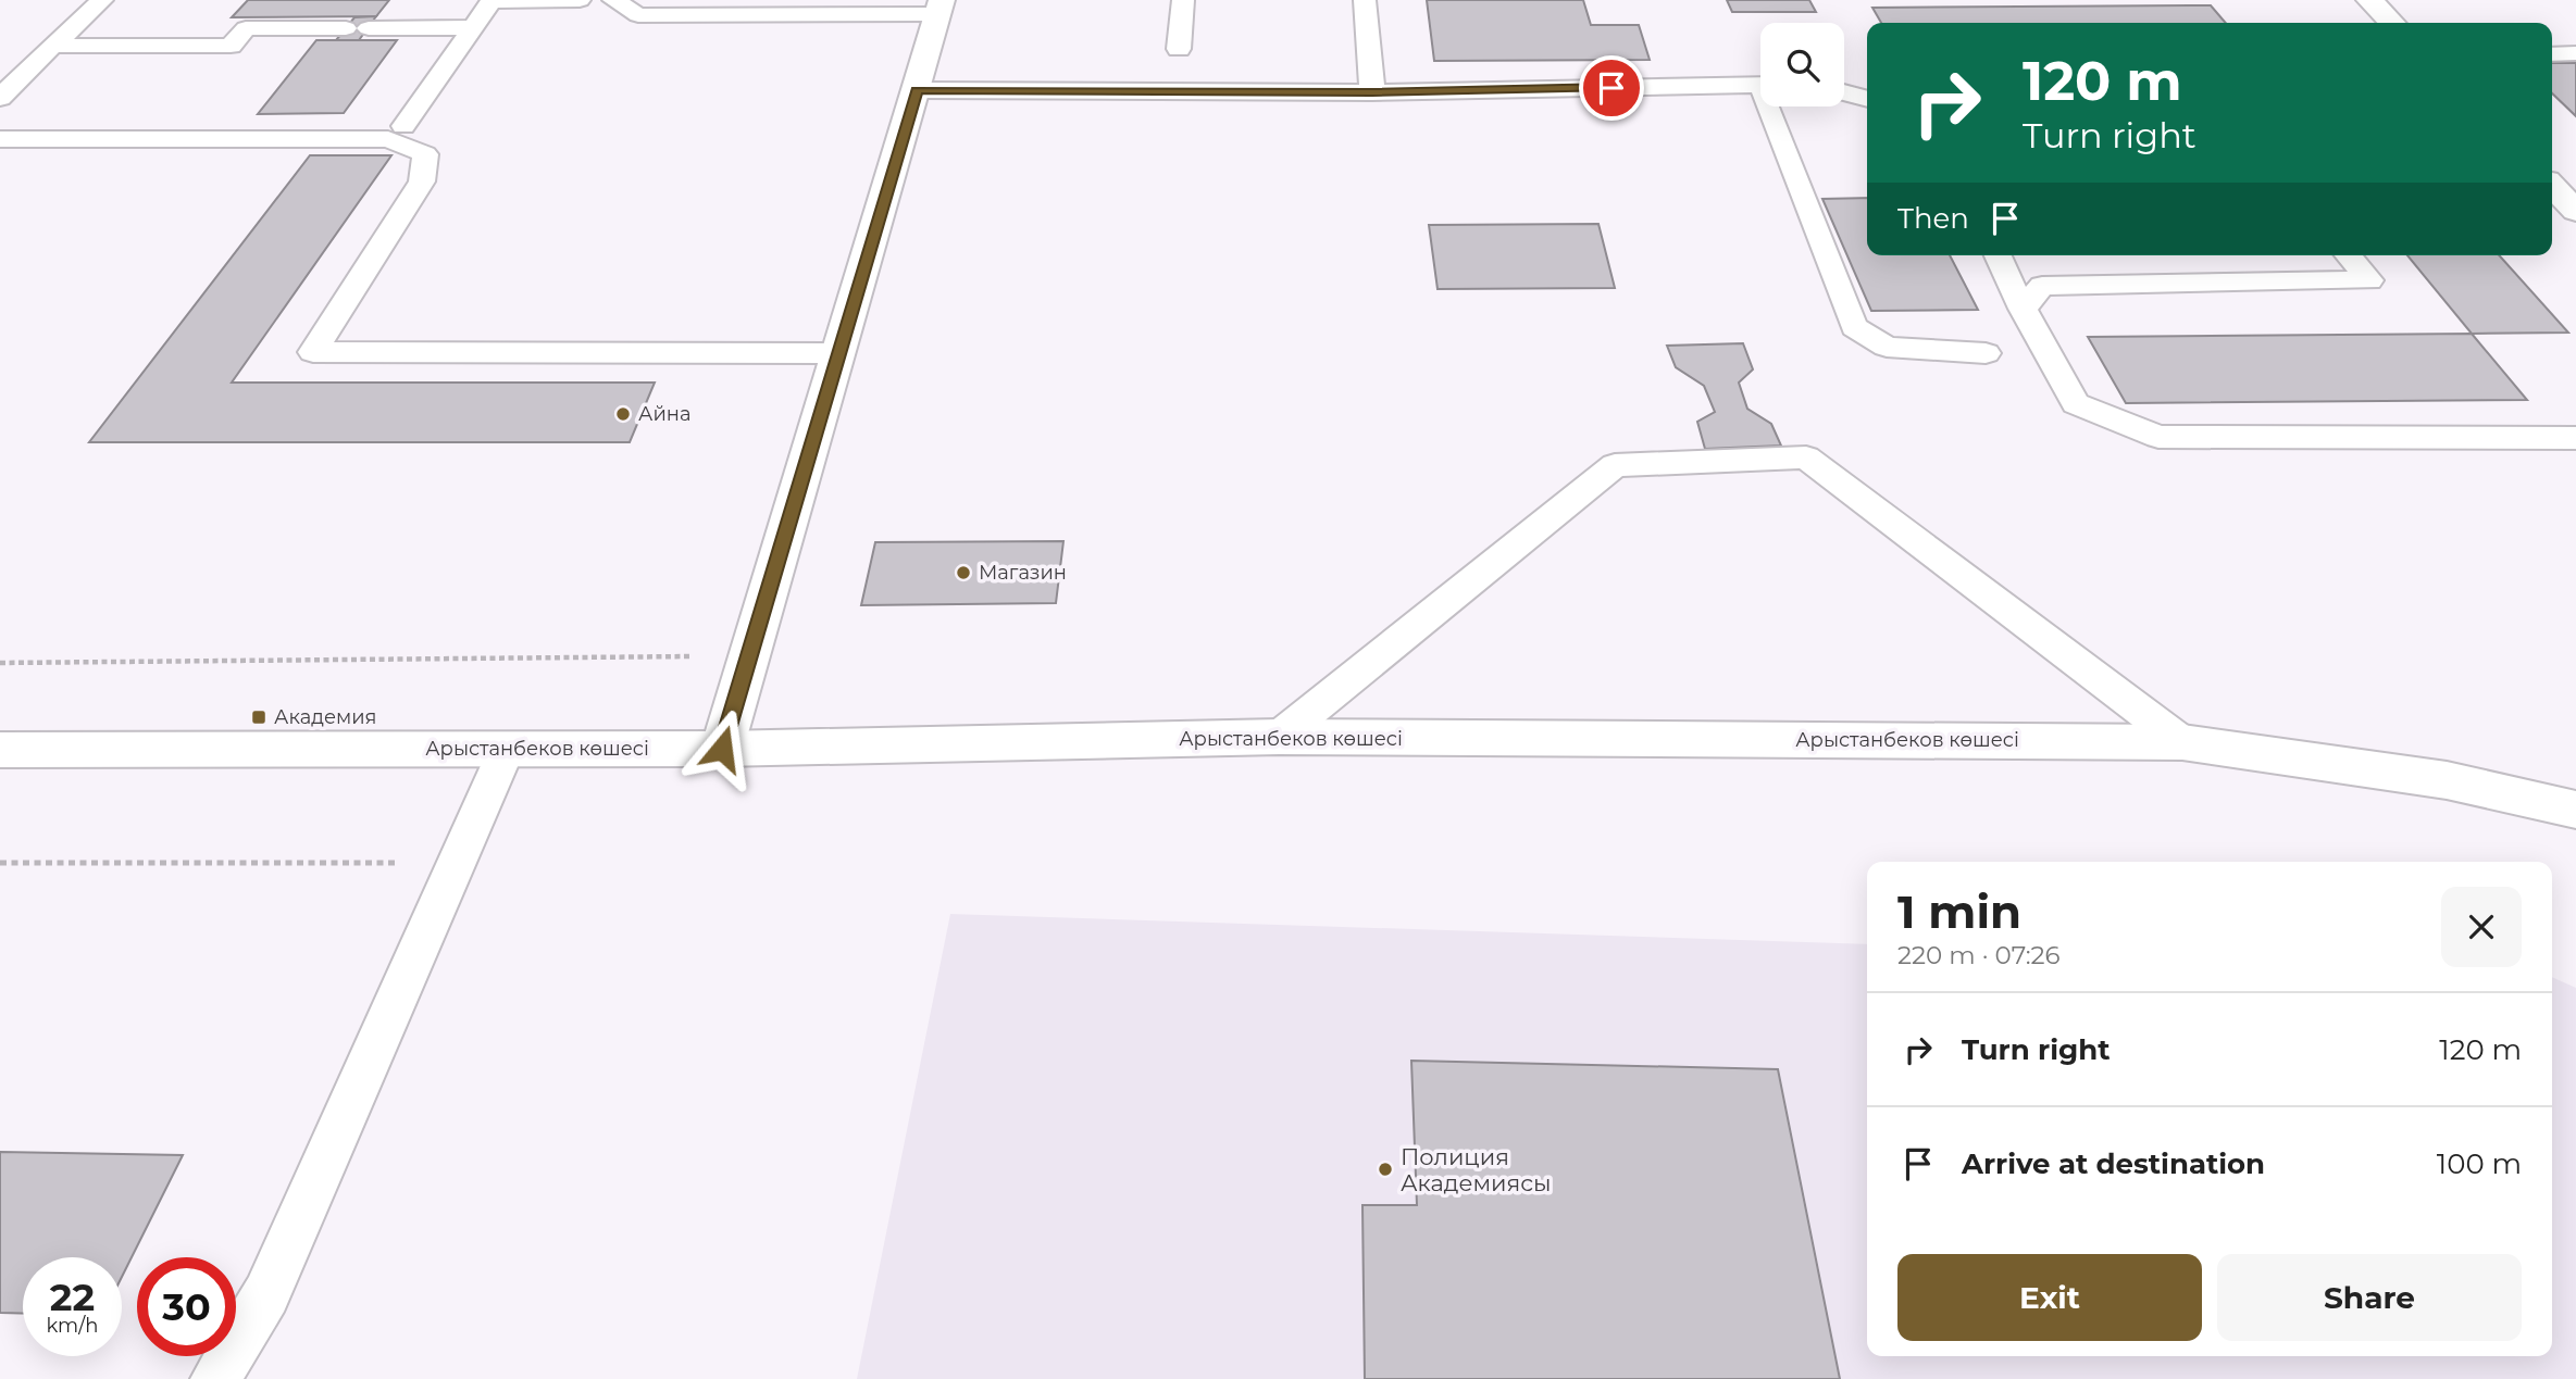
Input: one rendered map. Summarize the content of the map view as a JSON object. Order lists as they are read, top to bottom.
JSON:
{
  "streets": {
    "street": ["Арыстанбеков көшесі"]
  },
  "places": {
    "other": ["Айна", "Магазин", "Полиция Академиясы"],
    "transit": ["Академия"]
  },
  "page": {
    "turn": ["120 m", "Turn right"],
    "then": "Then",
    "heading": ["1 min", "220 m · 07:26"],
    "list": [
      {
        "name": "Turn right",
        "value": "120 m"
      },
      {
        "name": "Arrive at destination",
        "value": "100 m"
      }
    ],
    "buttons": ["Exit", "Share"],
    "speed": "22 km/h",
    "limit": "30"
  }
}
